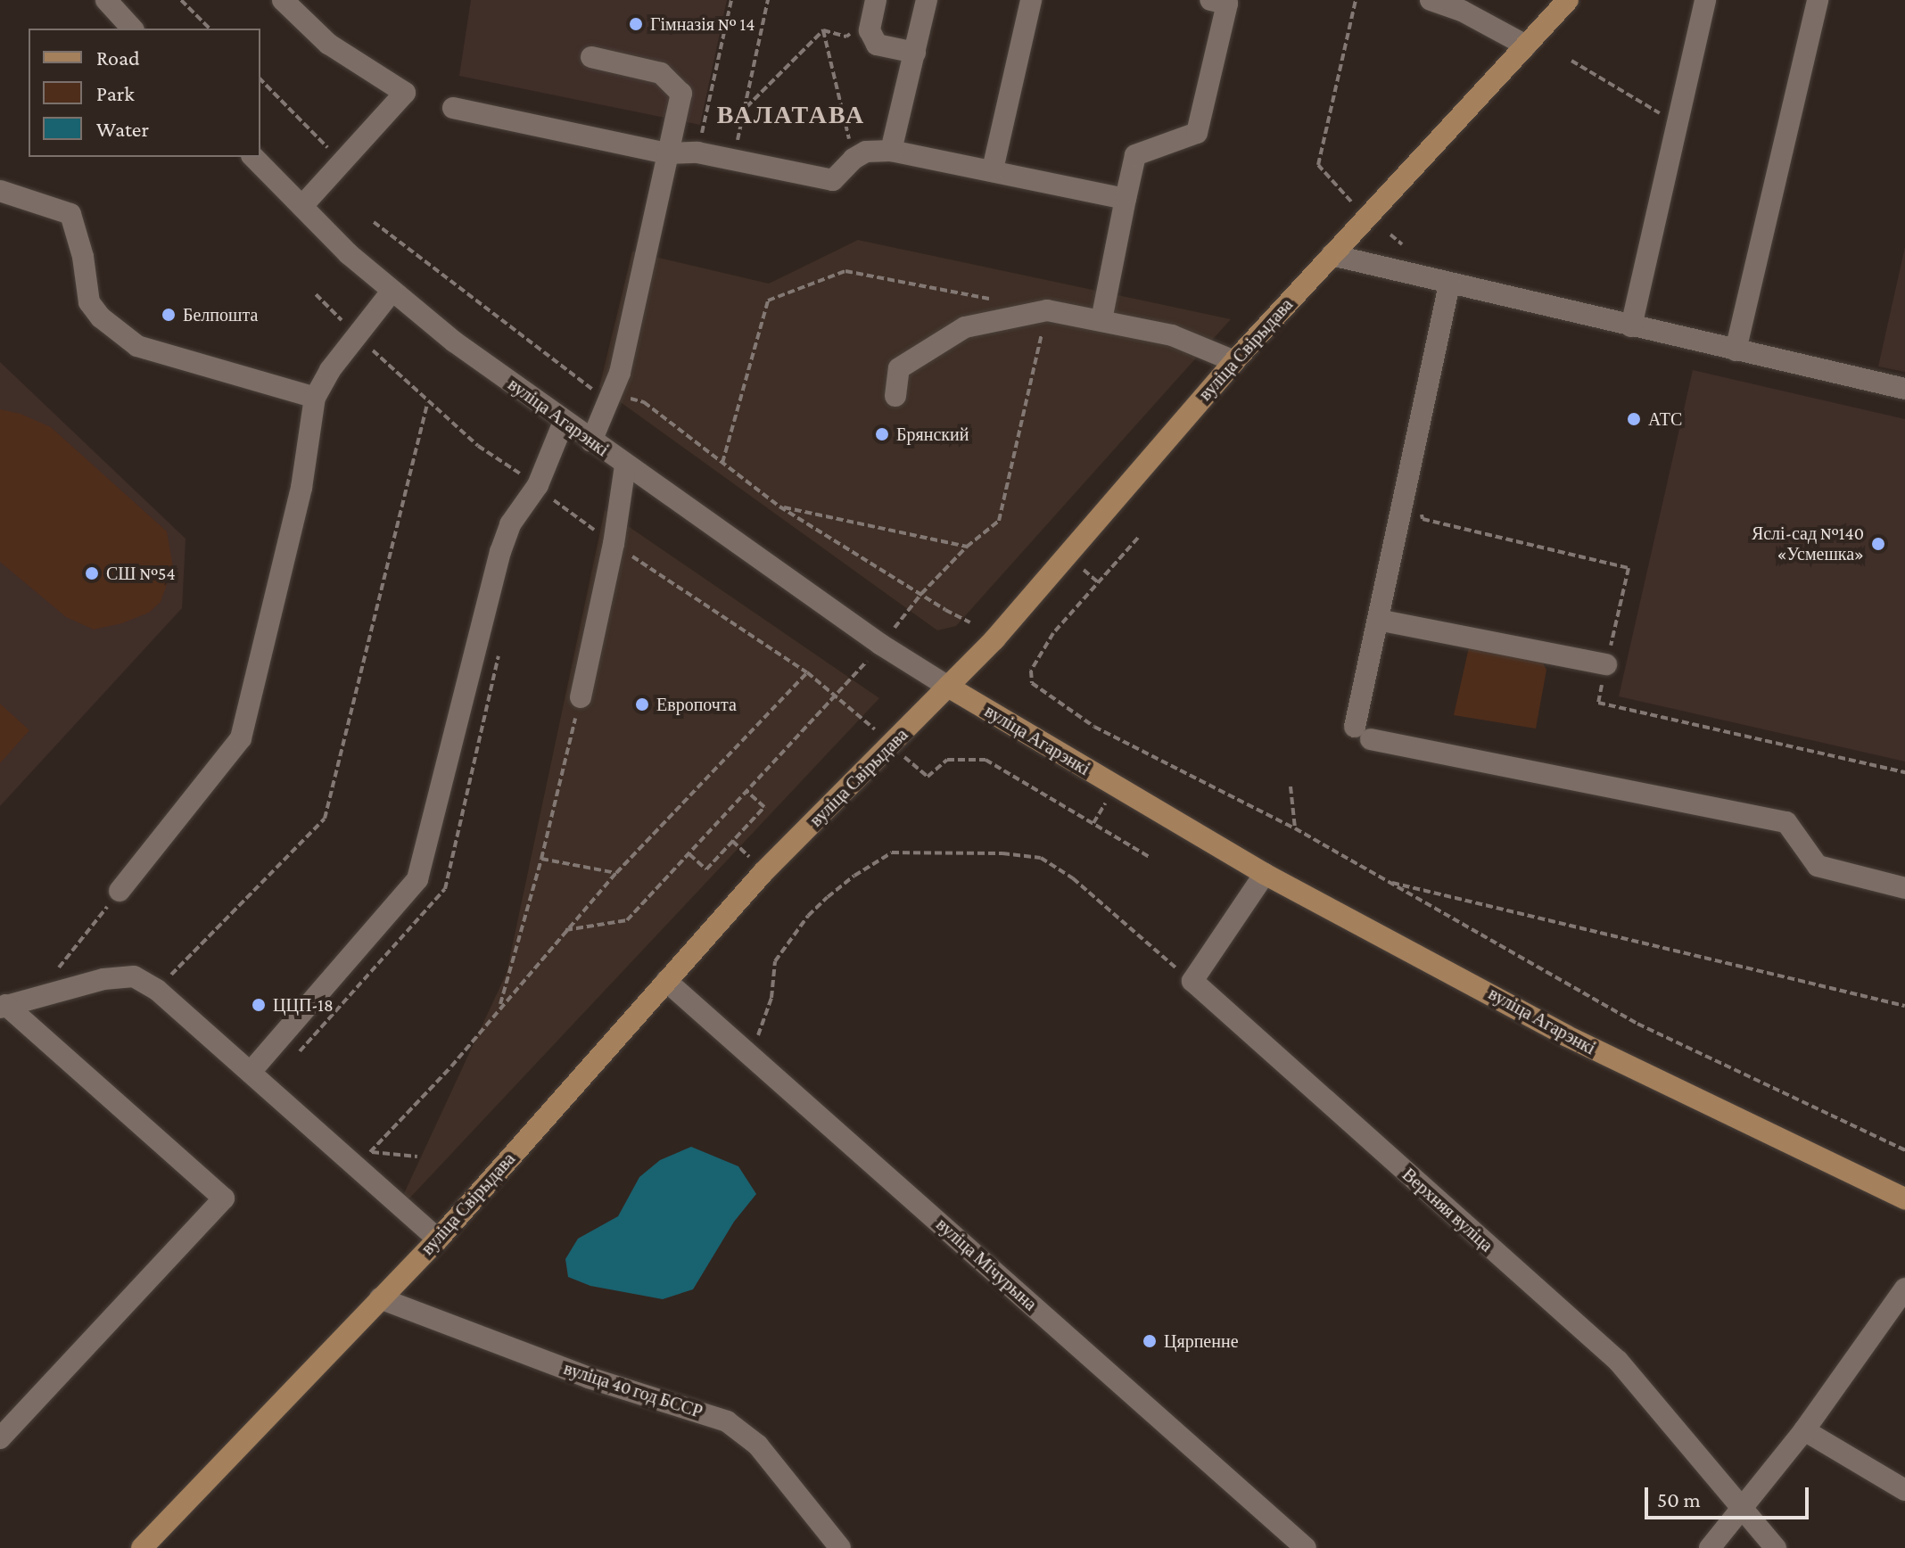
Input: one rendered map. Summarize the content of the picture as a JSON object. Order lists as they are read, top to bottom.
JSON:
{
  "streets": {
    "main road": ["вуліца Свірыдава", "вуліца Агарэнкі"],
    "street": ["Верхняя вуліца", "вуліца Мічурына", "вуліца 40 год БССР"]
  },
  "crossings": [
    ["вуліца Свірыдава", "вуліца Агарэнкі"],
    ["вуліца Свірыдава", "вуліца Мічурына"],
    ["вуліца Свірыдава", "вуліца 40 год БССР"]
  ],
  "districts": ["ВАЛАТАВА"],
  "places": [
    "Гімназія № 14",
    "Белпошта",
    "АТС",
    "Брянский",
    "Яслі-сад №140 «Усмешка»",
    "СШ №54",
    "Европочта",
    "ЦЦП-18",
    "Цярпенне"
  ],
  "legend": ["Road", "Park", "Water"],
  "scale_bar": "50 m"
}
